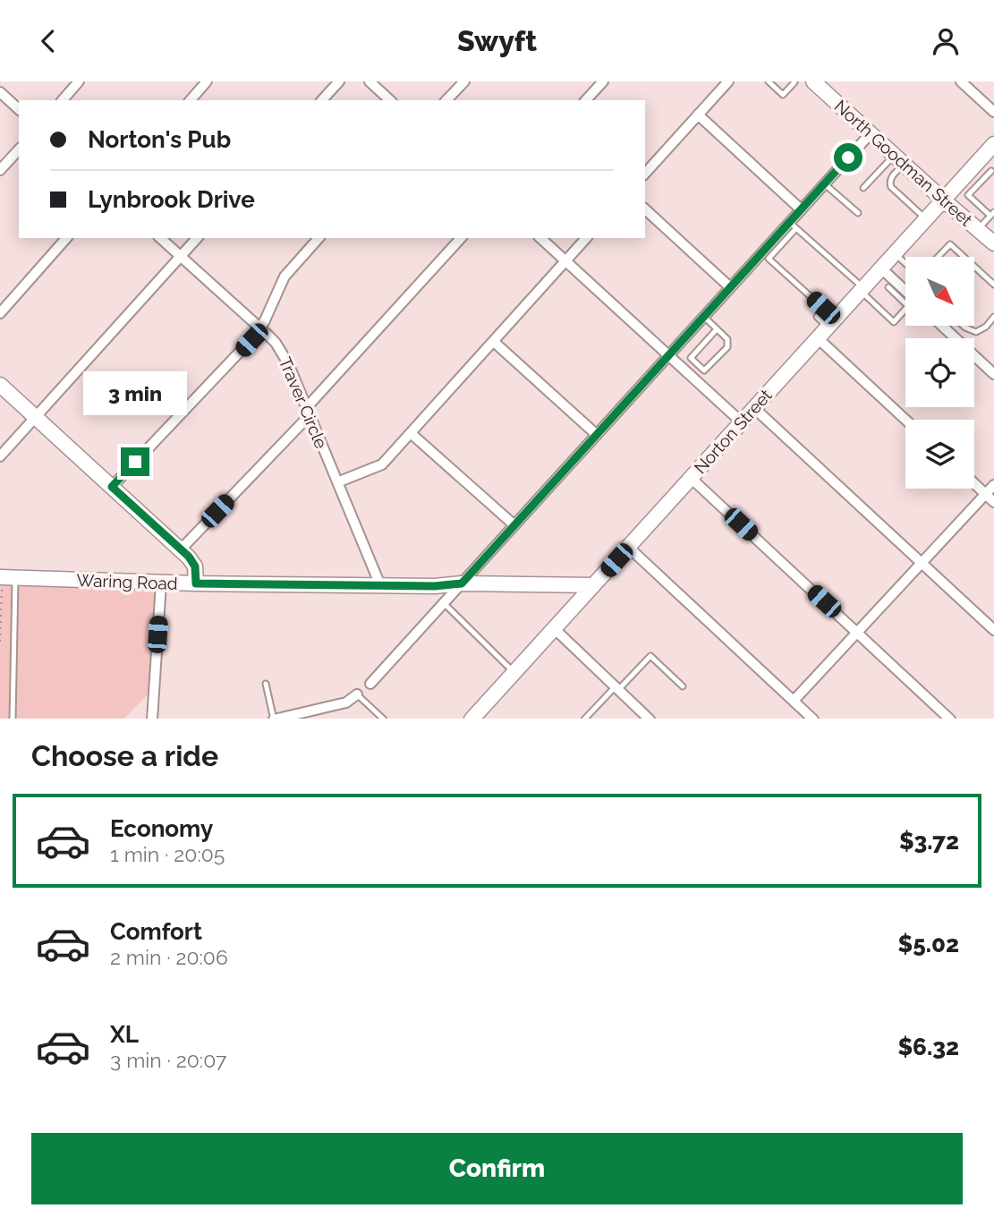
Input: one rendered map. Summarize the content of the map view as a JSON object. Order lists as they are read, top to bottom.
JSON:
{
  "streets": {
    "main road": ["North Goodman Street", "Norton Street", "Waring Road"],
    "street": ["Traver Circle"]
  },
  "crossings": [
    ["North Goodman Street", "Norton Street"],
    ["Traver Circle", "Waring Road"],
    ["Norton Street", "Waring Road"]
  ],
  "north": "bottom right",
  "page": {
    "header": "Swyft",
    "banner": ["Norton's Pub", "Lynbrook Drive"],
    "bubble": "3 min",
    "heading": "Choose a ride",
    "list": [
      {
        "name": "Economy",
        "note": "1 min · 20:05",
        "value": "$3.72"
      },
      {
        "name": "Comfort",
        "note": "2 min · 20:06",
        "value": "$5.02"
      },
      {
        "name": "XL",
        "note": "3 min · 20:07",
        "value": "$6.32"
      }
    ],
    "buttons": "Confirm"
  }
}
